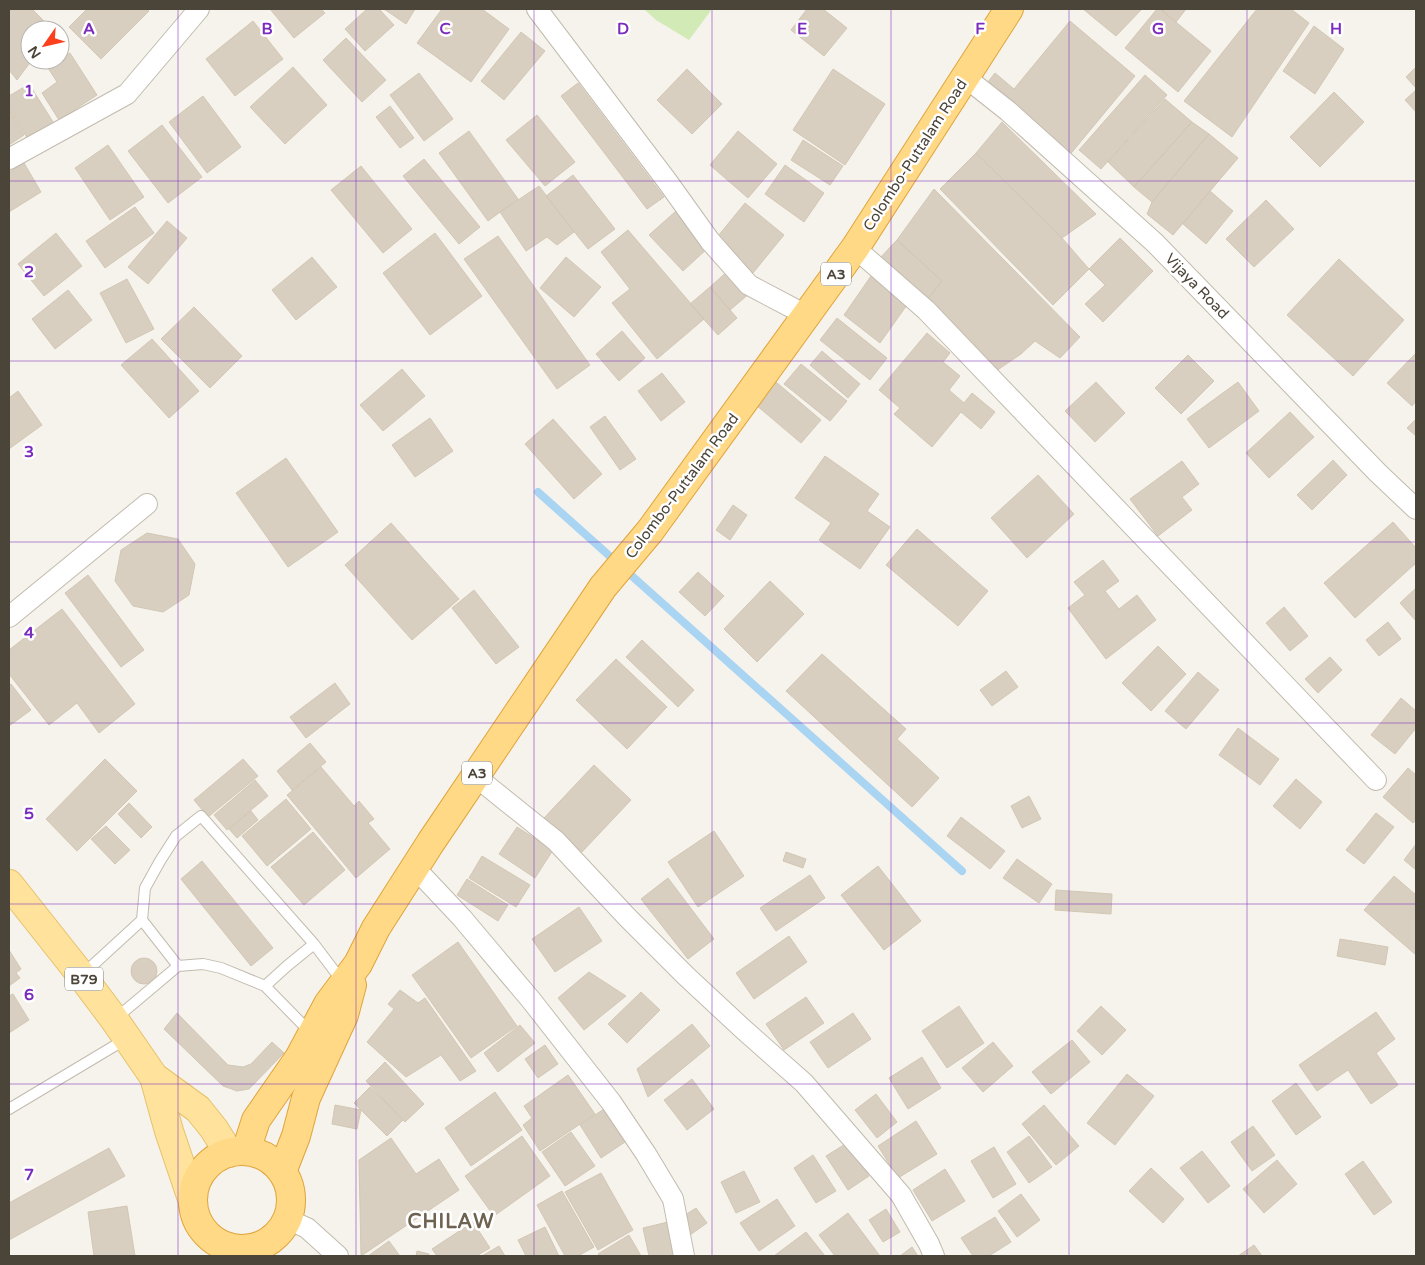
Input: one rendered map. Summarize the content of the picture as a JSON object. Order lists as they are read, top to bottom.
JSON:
{
  "streets": {
    "highway": ["Colombo-Puttalam Road", "A3"],
    "main road": ["B79"],
    "street": ["Vijaya Road"]
  },
  "crossings": [
    ["Colombo-Puttalam Road", "Vijaya Road"],
    ["Colombo-Puttalam Road", "B79"]
  ],
  "districts": ["CHILAW"],
  "north": "bottom left",
  "grid": {
    "columns": [
      "A",
      "B",
      "C",
      "D",
      "E",
      "F",
      "G",
      "H"
    ],
    "rows": [
      "1",
      "2",
      "3",
      "4",
      "5",
      "6",
      "7"
    ]
  }
}
